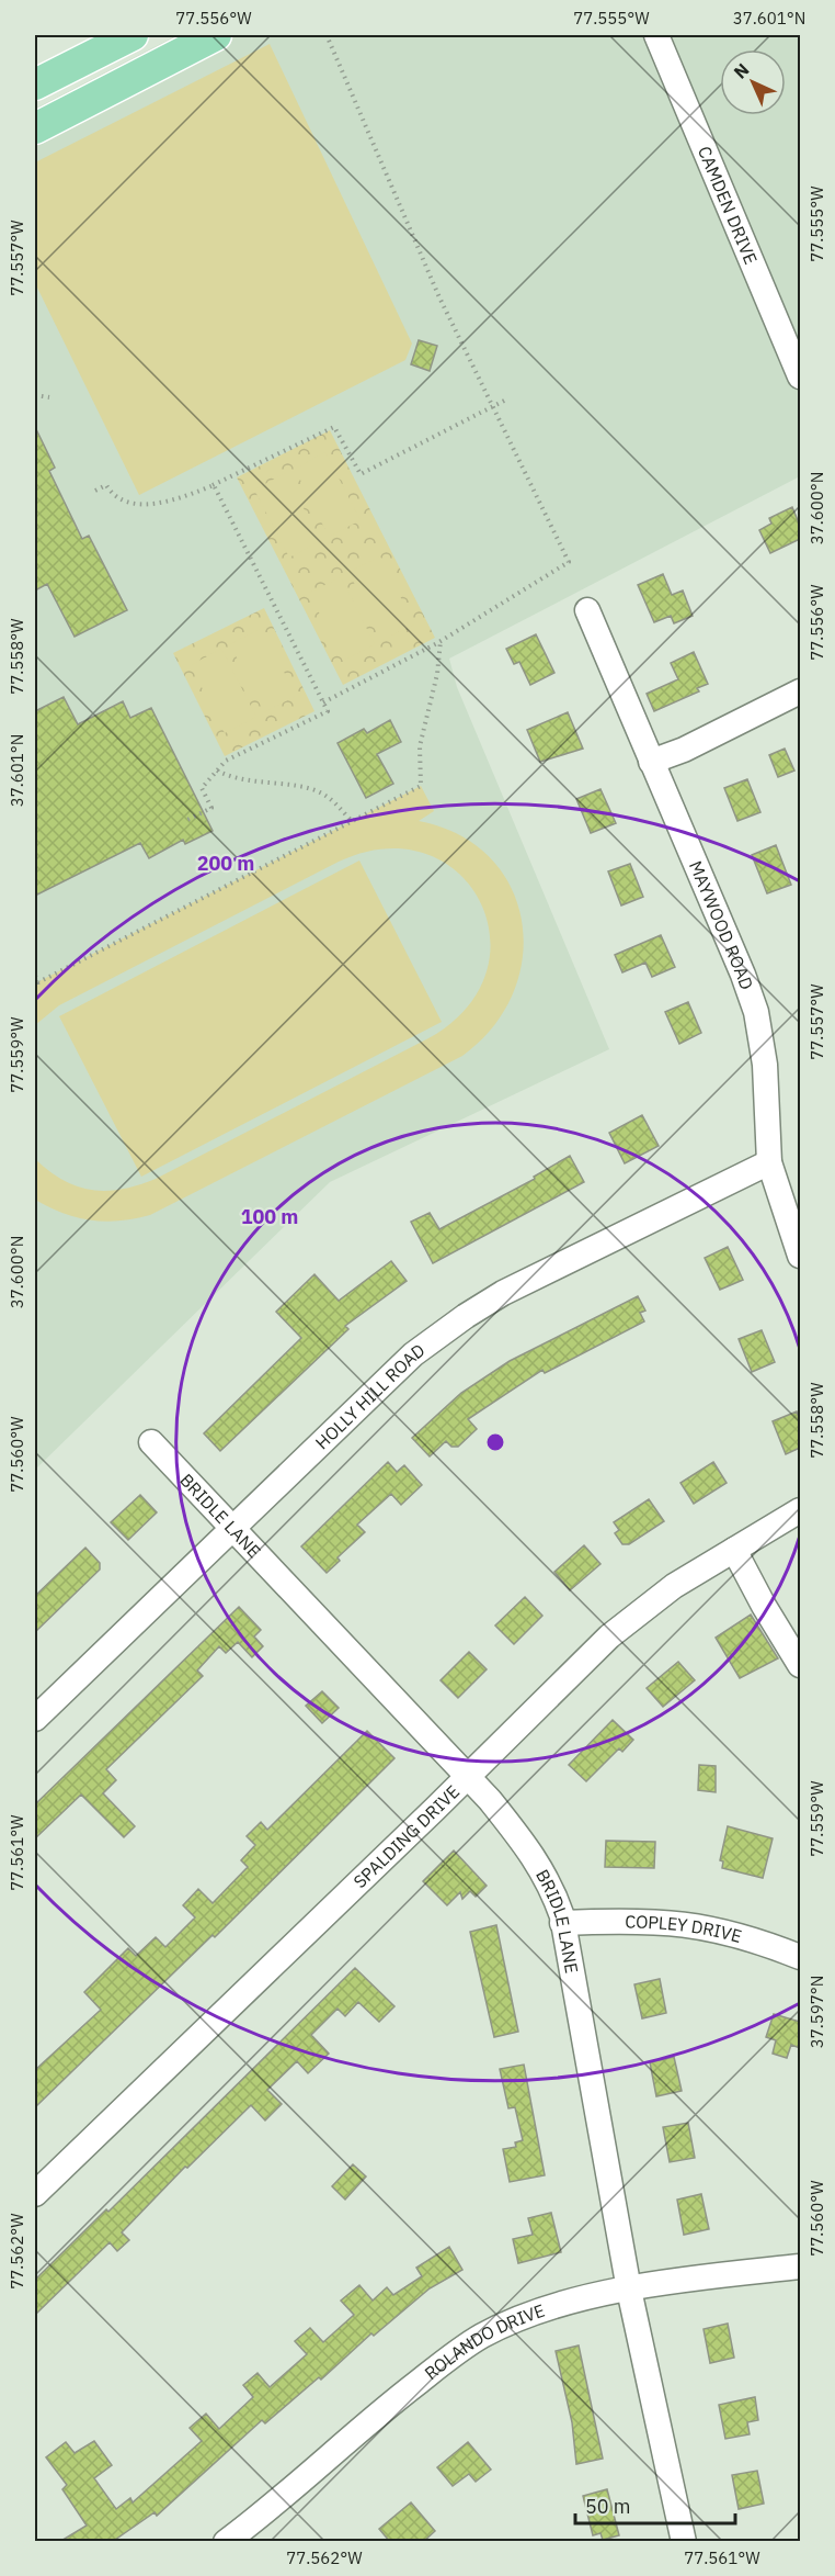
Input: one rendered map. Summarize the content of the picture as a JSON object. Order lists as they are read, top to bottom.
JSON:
{
  "streets": {
    "street": [
      "CAMDEN DRIVE",
      "MAYWOOD ROAD",
      "HOLLY HILL ROAD",
      "BRIDLE LANE",
      "SPALDING DRIVE",
      "COPLEY DRIVE",
      "ROLANDO DRIVE"
    ]
  },
  "crossings": [
    ["MAYWOOD ROAD", "HOLLY HILL ROAD"],
    ["HOLLY HILL ROAD", "BRIDLE LANE"],
    ["BRIDLE LANE", "SPALDING DRIVE"],
    ["BRIDLE LANE", "COPLEY DRIVE"],
    ["BRIDLE LANE", "ROLANDO DRIVE"]
  ],
  "scale_bar": "50 m",
  "north": "top left",
  "coordinates": [
    "77.556°W",
    "77.555°W",
    "37.601°N",
    "77.557°W",
    "37.600°N",
    "77.558°W",
    "77.559°W",
    "77.560°W",
    "77.561°W",
    "37.597°N",
    "77.562°W"
  ],
  "rings": ["200 m", "100 m"]
}
